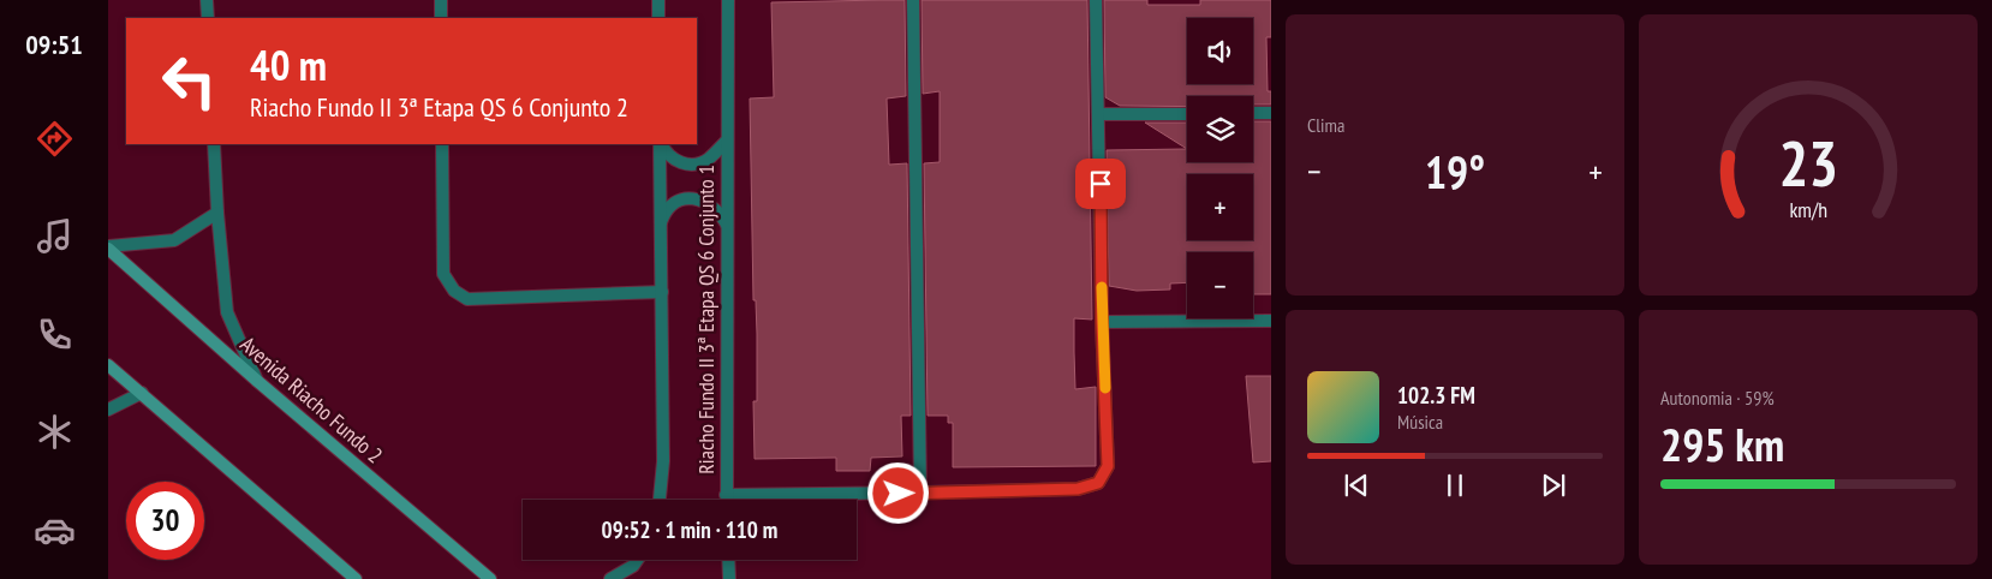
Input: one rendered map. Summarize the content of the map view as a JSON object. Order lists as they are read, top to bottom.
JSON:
{
  "streets": {
    "main road": ["Avenida Riacho Fundo 2"],
    "street": ["Riacho Fundo II 3ª Etapa QS 6 Conjunto 1"]
  },
  "page": {
    "tabs": "09:51",
    "tile": [
      "Clima",
      ["Autonomia · 59%", "295 km"]
    ],
    "map_buttons": ["+", "−"],
    "turn": ["40 m", "Riacho Fundo II 3ª Etapa QS 6 Conjunto 2"],
    "heat": ["−", "19°", "+"],
    "song": ["102.3 FM", "Música"],
    "limit": "30",
    "trip": "09:52 · 1 min · 110 m",
    "gauge": ["23", "km/h"]
  }
}
